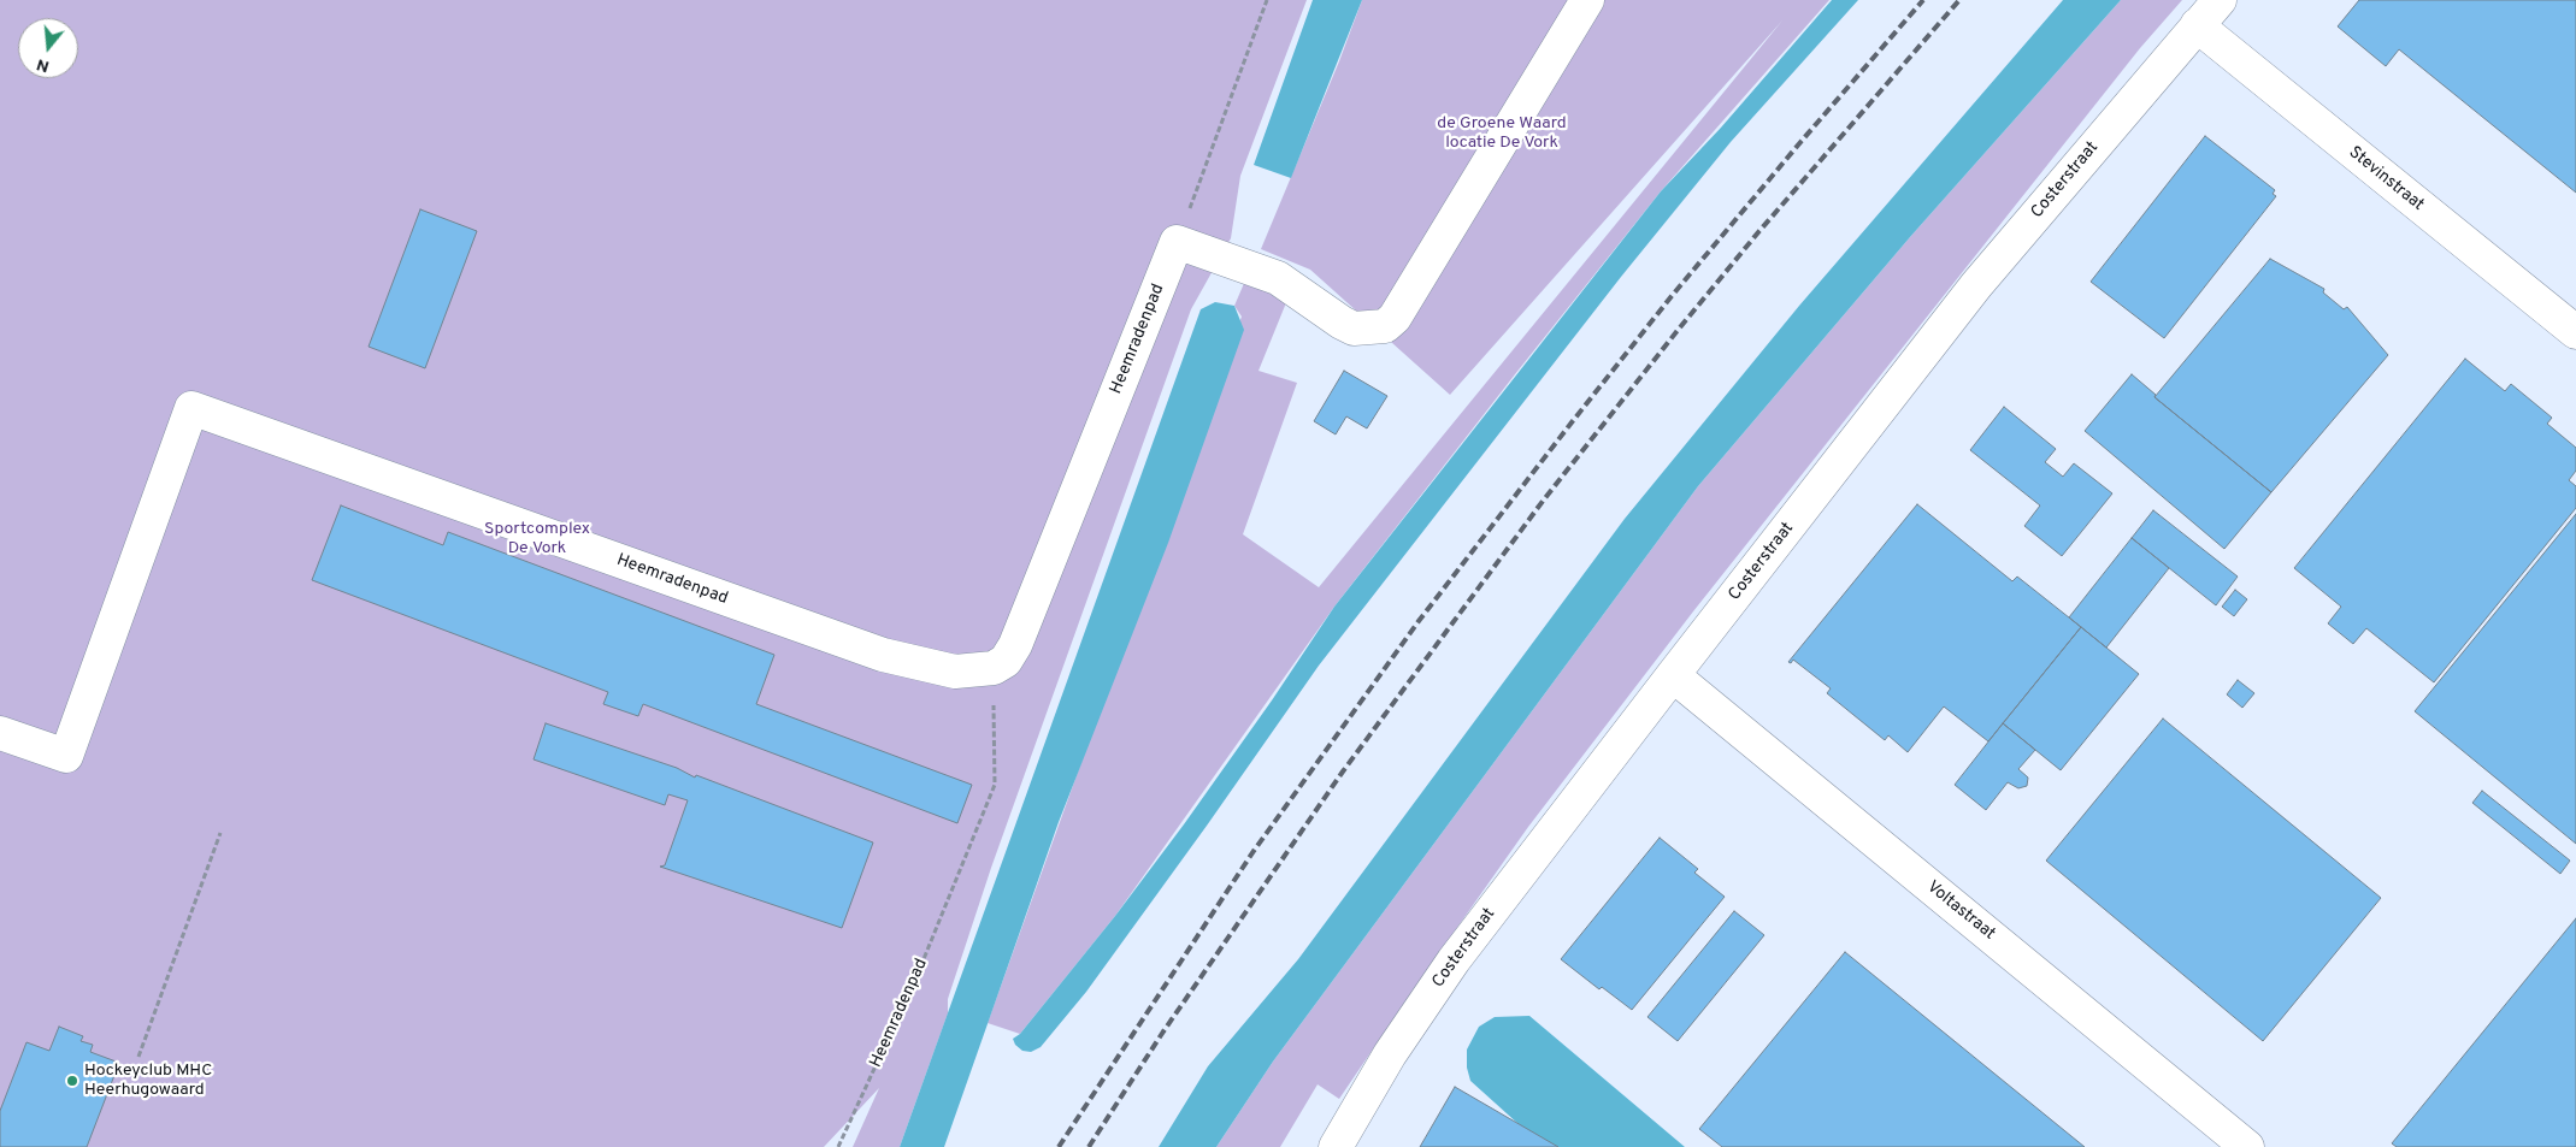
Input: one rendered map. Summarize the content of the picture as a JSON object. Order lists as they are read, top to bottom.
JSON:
{
  "streets": {
    "street": [
      "Stevinstraat",
      "Costerstraat",
      "Heemradenpad",
      "Voltastraat"
    ]
  },
  "crossings": [
    ["Stevinstraat", "Costerstraat"],
    ["Costerstraat", "Voltastraat"]
  ],
  "parks": ["de Groene Waard locatie De Vork", "Sportcomplex De Vork"],
  "places": ["Hockeyclub MHC Heerhugowaard"],
  "north": "bottom"
}
